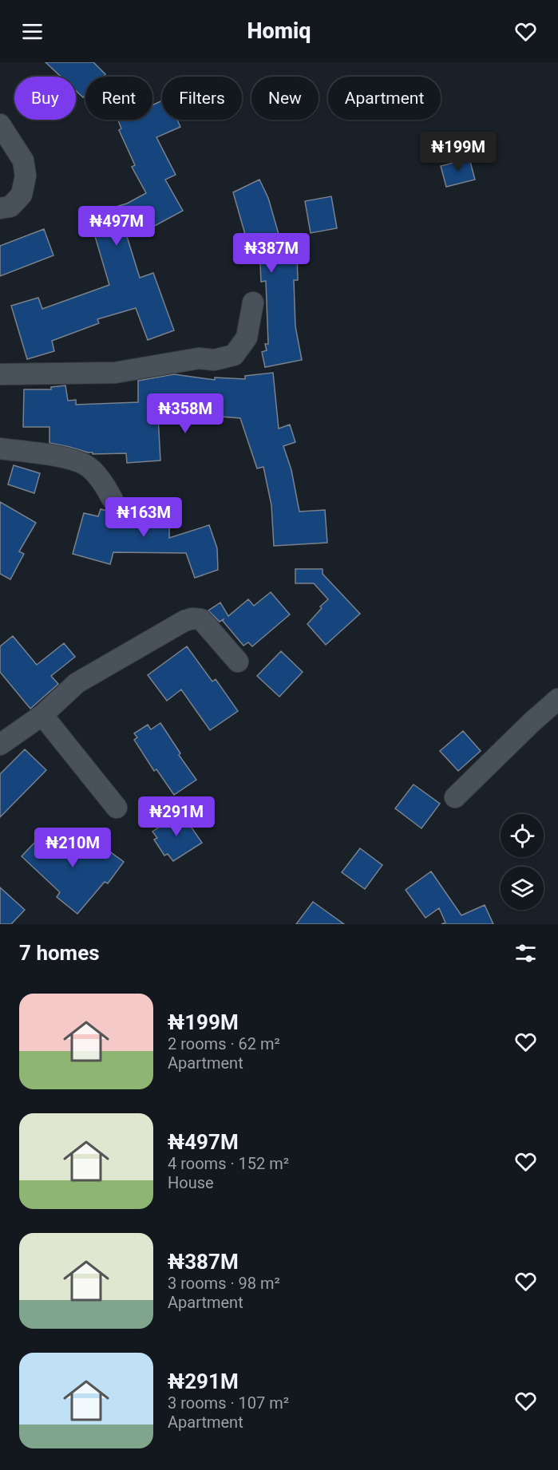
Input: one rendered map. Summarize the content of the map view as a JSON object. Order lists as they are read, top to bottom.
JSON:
{
  "page": {
    "header": "Homiq",
    "chip": [
      "Buy",
      "Rent",
      "Filters",
      "New",
      "Apartment"
    ],
    "price": [
      "₦199M",
      "₦497M",
      "₦387M",
      "₦358M",
      "₦163M",
      "₦291M",
      "₦210M"
    ],
    "heading": "7 homes",
    "list": [
      {
        "name": "₦199M",
        "note": "2 rooms · 62 m² · Apartment"
      },
      {
        "name": "₦497M",
        "note": "4 rooms · 152 m² · House"
      },
      {
        "name": "₦387M",
        "note": "3 rooms · 98 m² · Apartment"
      },
      {
        "name": "₦291M",
        "note": "3 rooms · 107 m² · Apartment"
      }
    ]
  }
}
